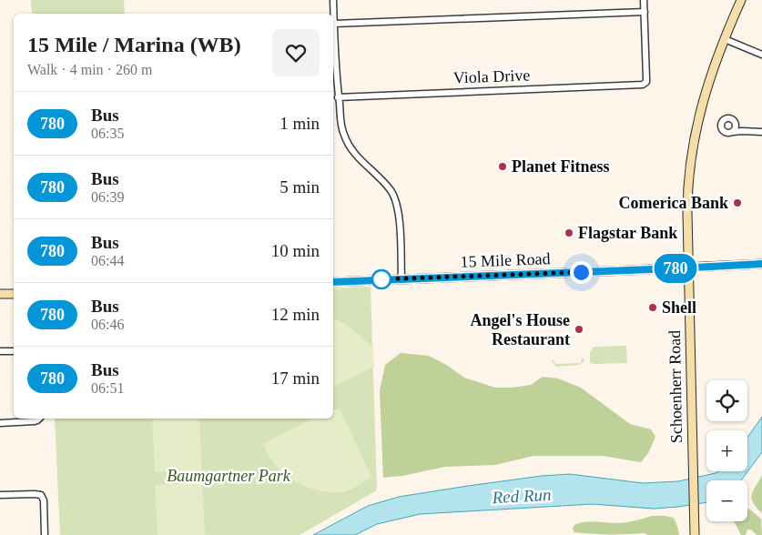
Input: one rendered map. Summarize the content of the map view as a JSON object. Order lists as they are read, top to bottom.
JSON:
{
  "streets": {
    "main road": ["15 Mile Road", "Schoenherr Road"],
    "street": ["Viola Drive"]
  },
  "crossings": [
    ["15 Mile Road", "Schoenherr Road"]
  ],
  "water": ["Red Run"],
  "parks": ["Baumgartner Park"],
  "places": [
    "Planet Fitness",
    "Comerica Bank",
    "Flagstar Bank",
    "Shell",
    "Angel's House Restaurant"
  ],
  "lines": ["bus line 780"],
  "page": {
    "on_map": "780",
    "heading": ["15 Mile / Marina (WB)", "Walk · 4 min · 260 m"],
    "list": [
      {
        "mark": "780",
        "name": "Bus",
        "note": "06:35",
        "value": "1 min"
      },
      {
        "mark": "780",
        "name": "Bus",
        "note": "06:39",
        "value": "5 min"
      },
      {
        "mark": "780",
        "name": "Bus",
        "note": "06:44",
        "value": "10 min"
      },
      {
        "mark": "780",
        "name": "Bus",
        "note": "06:46",
        "value": "12 min"
      },
      {
        "mark": "780",
        "name": "Bus",
        "note": "06:51",
        "value": "17 min"
      }
    ],
    "map_buttons": ["+", "−"]
  }
}
